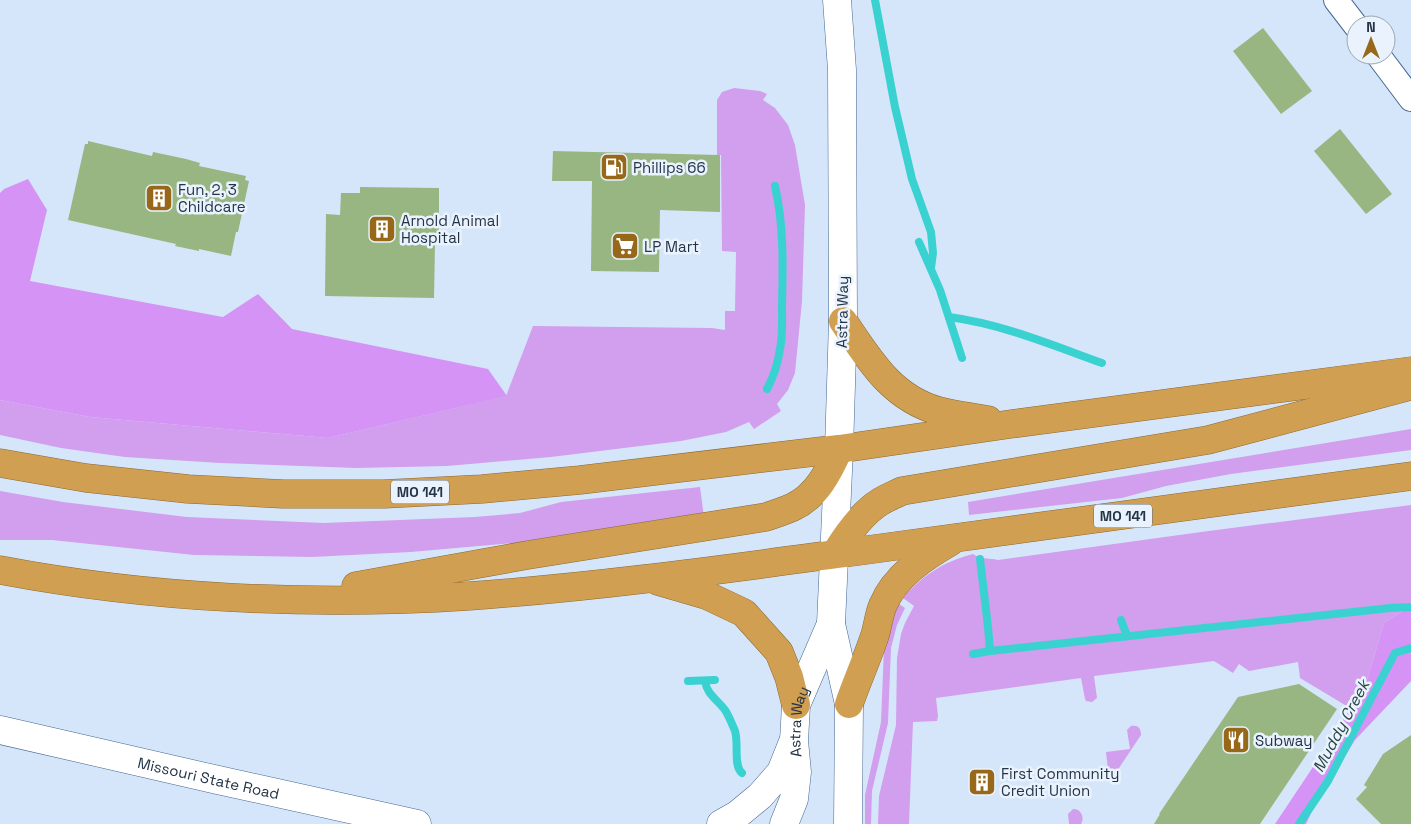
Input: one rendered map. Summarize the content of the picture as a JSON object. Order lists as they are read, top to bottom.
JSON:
{
  "streets": {
    "highway": ["MO 141"],
    "street": ["Astra Way", "Missouri State Road"]
  },
  "crossings": [
    ["Astra Way", "MO 141"]
  ],
  "water": ["Muddy Creek"],
  "places": {
    "fuel station": ["Phillips 66"],
    "building": ["Fun, 2, 3 Childcare", "Arnold Animal Hospital", "First Community Credit Union"],
    "supermarket": ["LP Mart"],
    "restaurant": ["Subway"]
  },
  "north": "top"
}
